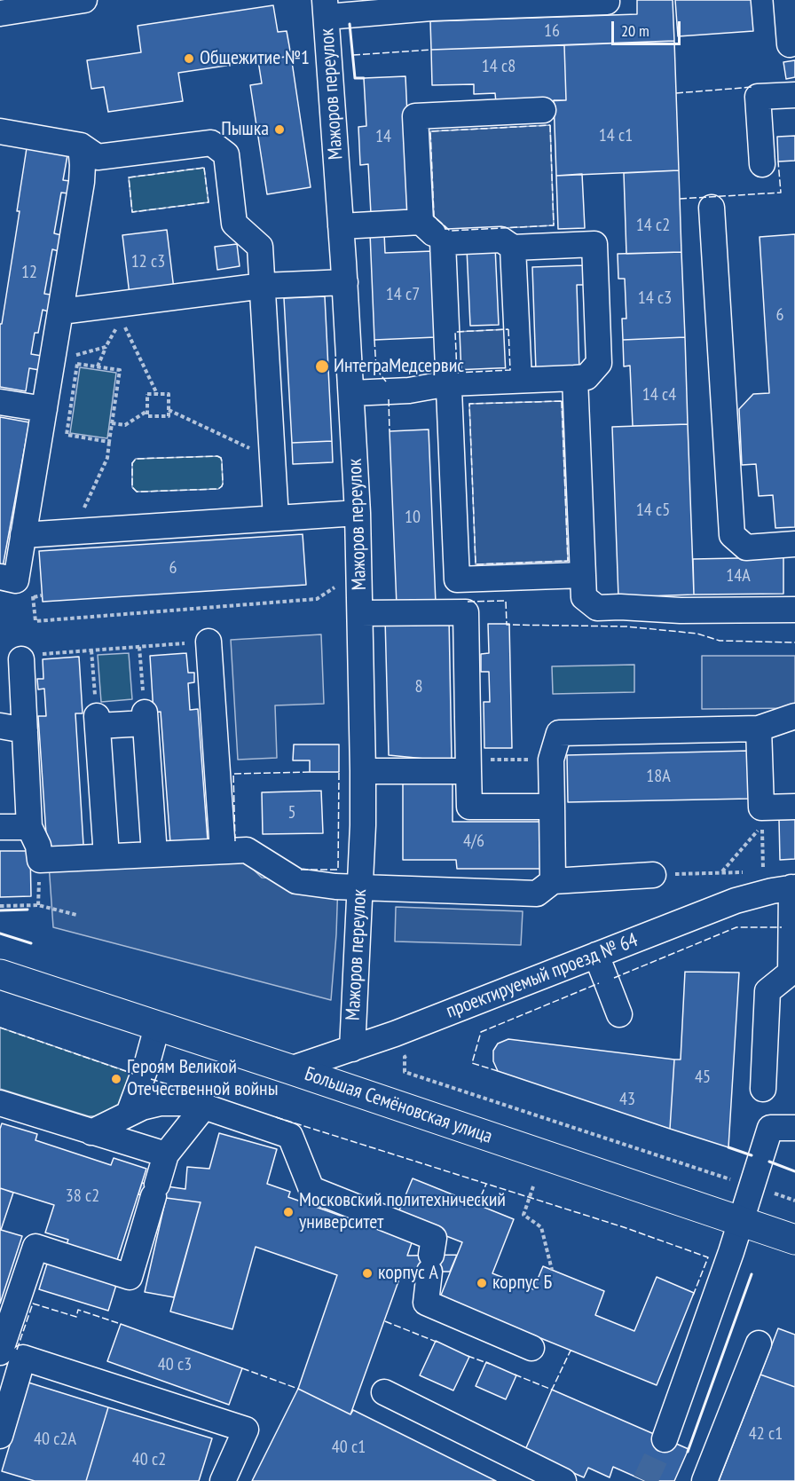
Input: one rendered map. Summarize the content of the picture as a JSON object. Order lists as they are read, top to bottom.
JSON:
{
  "streets": {
    "main road": ["Большая Семёновская улица"],
    "street": ["Мажоров переулок", "проектируемый проезд № 64"]
  },
  "crossings": [
    ["Мажоров переулок", "проектируемый проезд № 64"],
    ["проектируемый проезд № 64", "Большая Семёновская улица"]
  ],
  "places": [
    "Общежитие №1",
    "Пышка",
    "ИнтеграМедсервис",
    "Героям Великой Отечественной войны",
    "Московский политехнический университет",
    "корпус А",
    "корпус Б"
  ],
  "house_numbers": [
    "16",
    "14 с8",
    "14 с1",
    "14",
    "14 с2",
    "12 с3",
    "12",
    "14 с7",
    "14 с3",
    "6",
    "14 с4",
    "14 с5",
    "10",
    "6",
    "14A",
    "8",
    "18А",
    "5",
    "4/6",
    "45",
    "43",
    "38 c2",
    "40 с3",
    "42 с1",
    "40 с2А",
    "40 с1",
    "40 с2"
  ],
  "scale_bar": "20 m"
}
